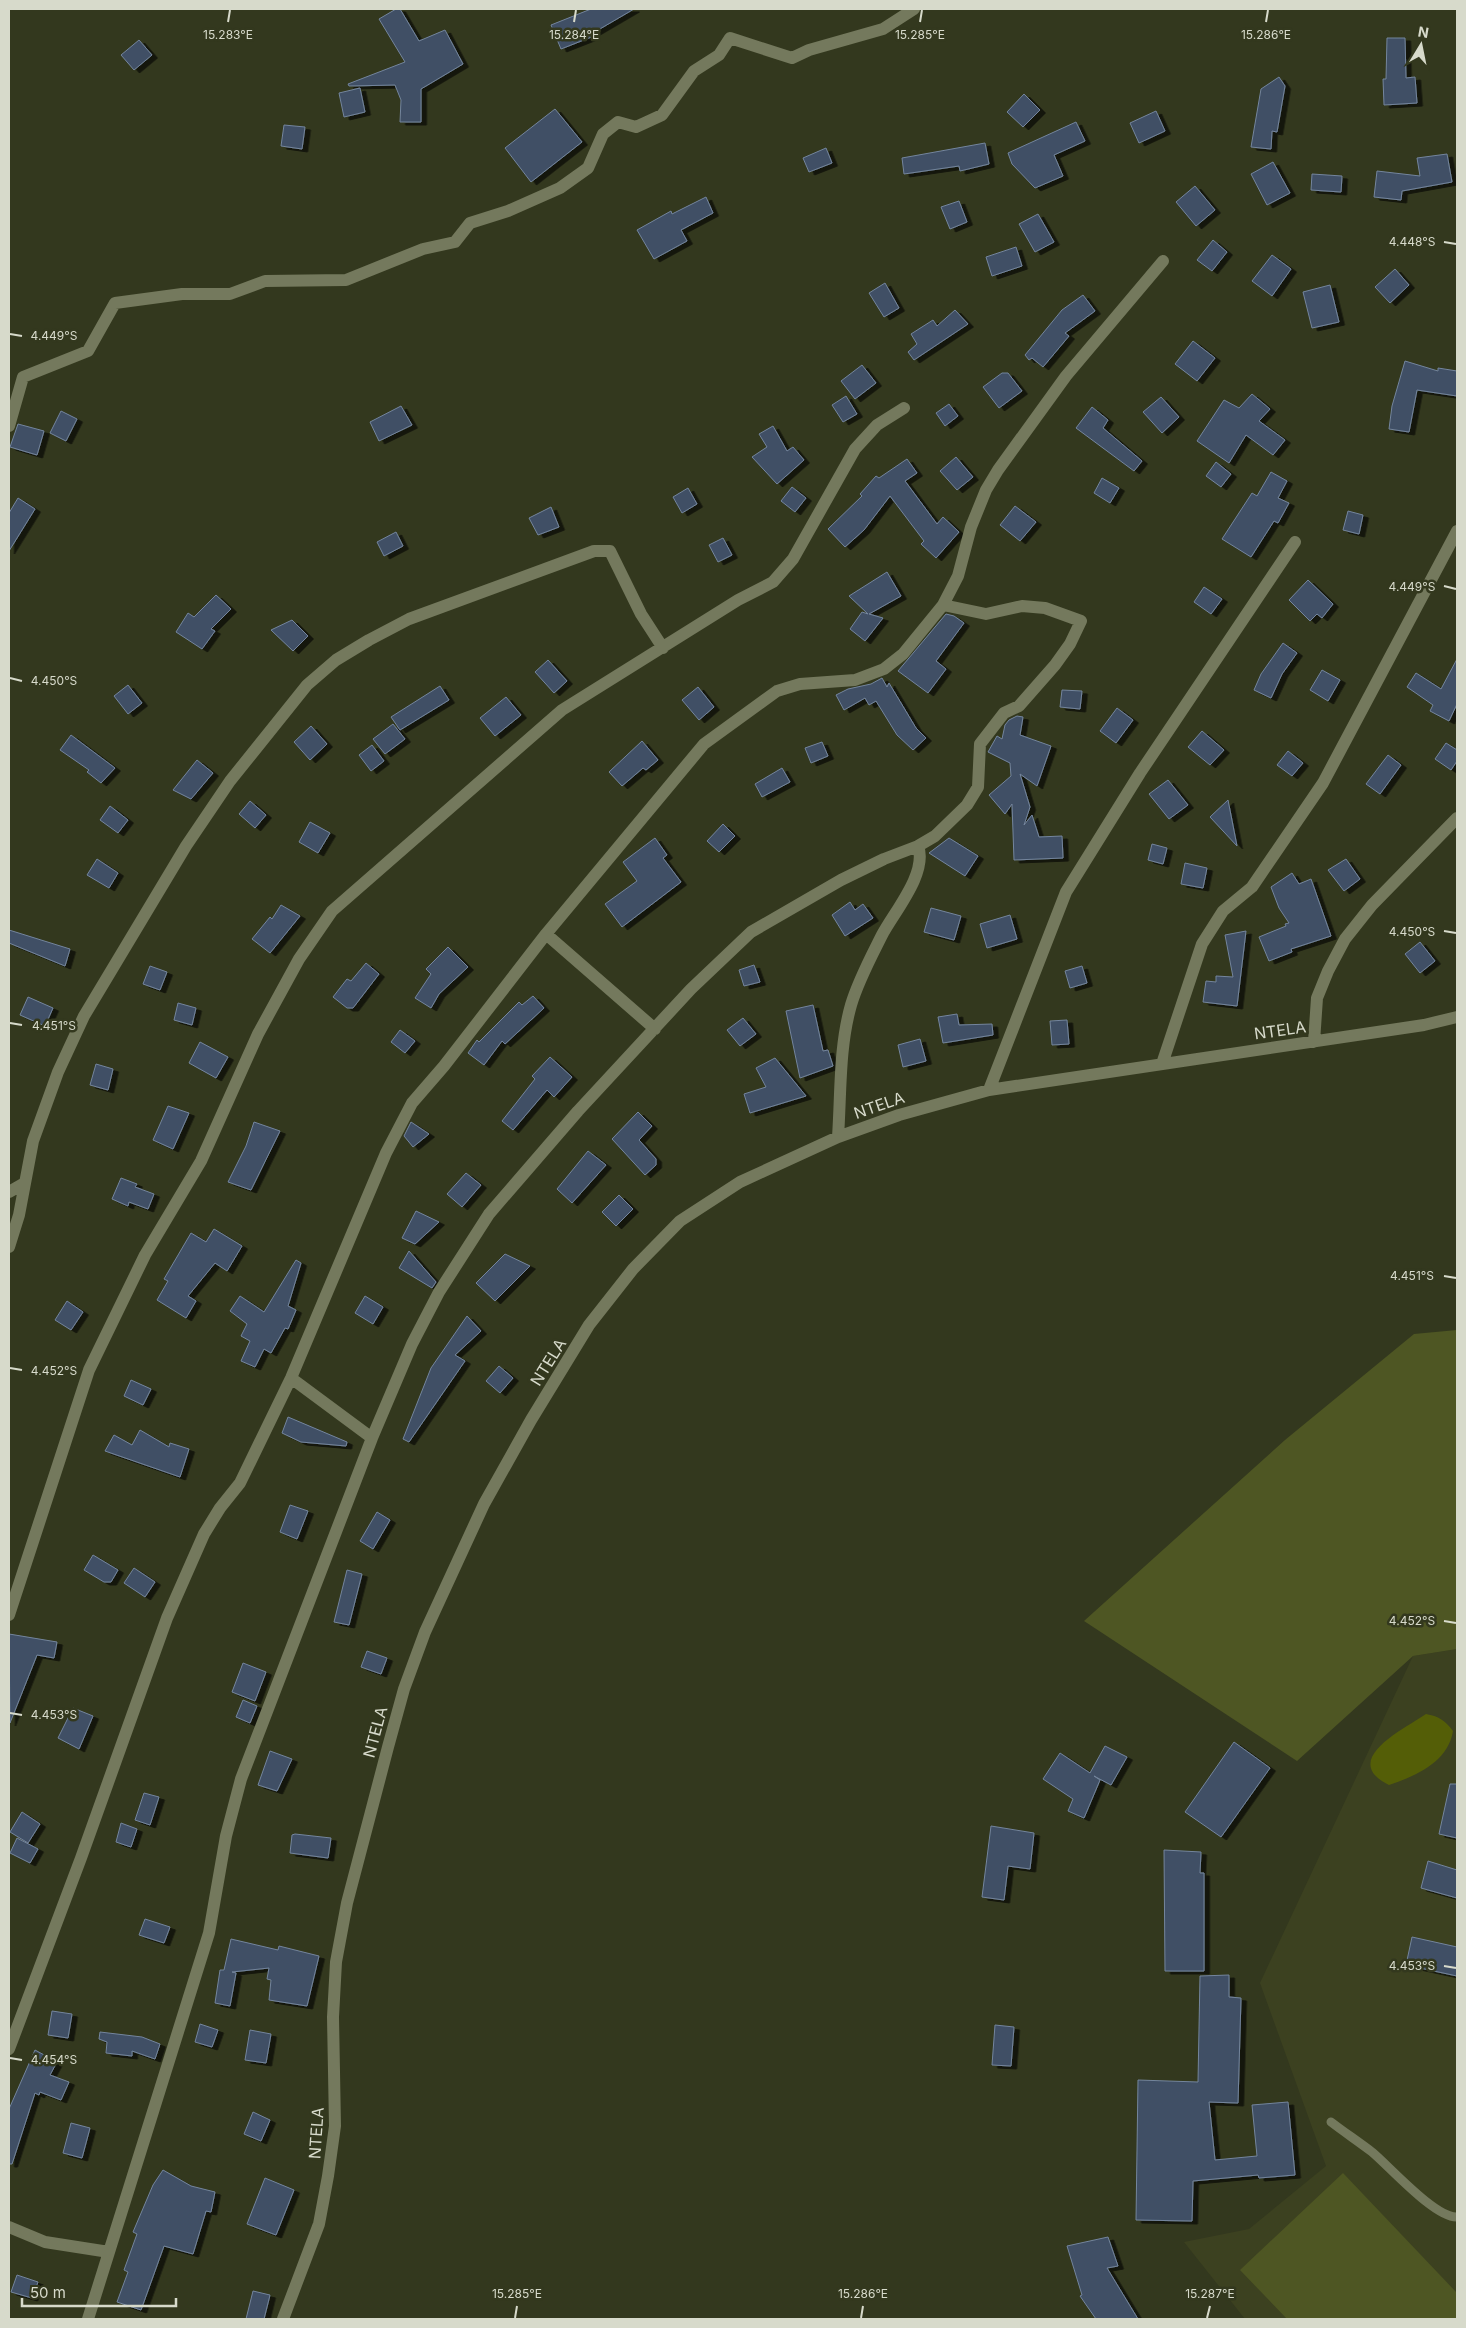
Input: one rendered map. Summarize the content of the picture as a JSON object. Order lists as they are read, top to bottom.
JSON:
{
  "streets": {
    "street": ["NTELA"]
  },
  "scale_bar": "50 m",
  "north": "top",
  "coordinates": [
    "15.284°E",
    "15.285°E",
    "15.286°E",
    "15.283°E",
    "4.448°S",
    "4.449°S",
    "4.450°S",
    "4.451°S",
    "4.452°S",
    "4.453°S",
    "4.454°S",
    "15.287°E"
  ]
}
